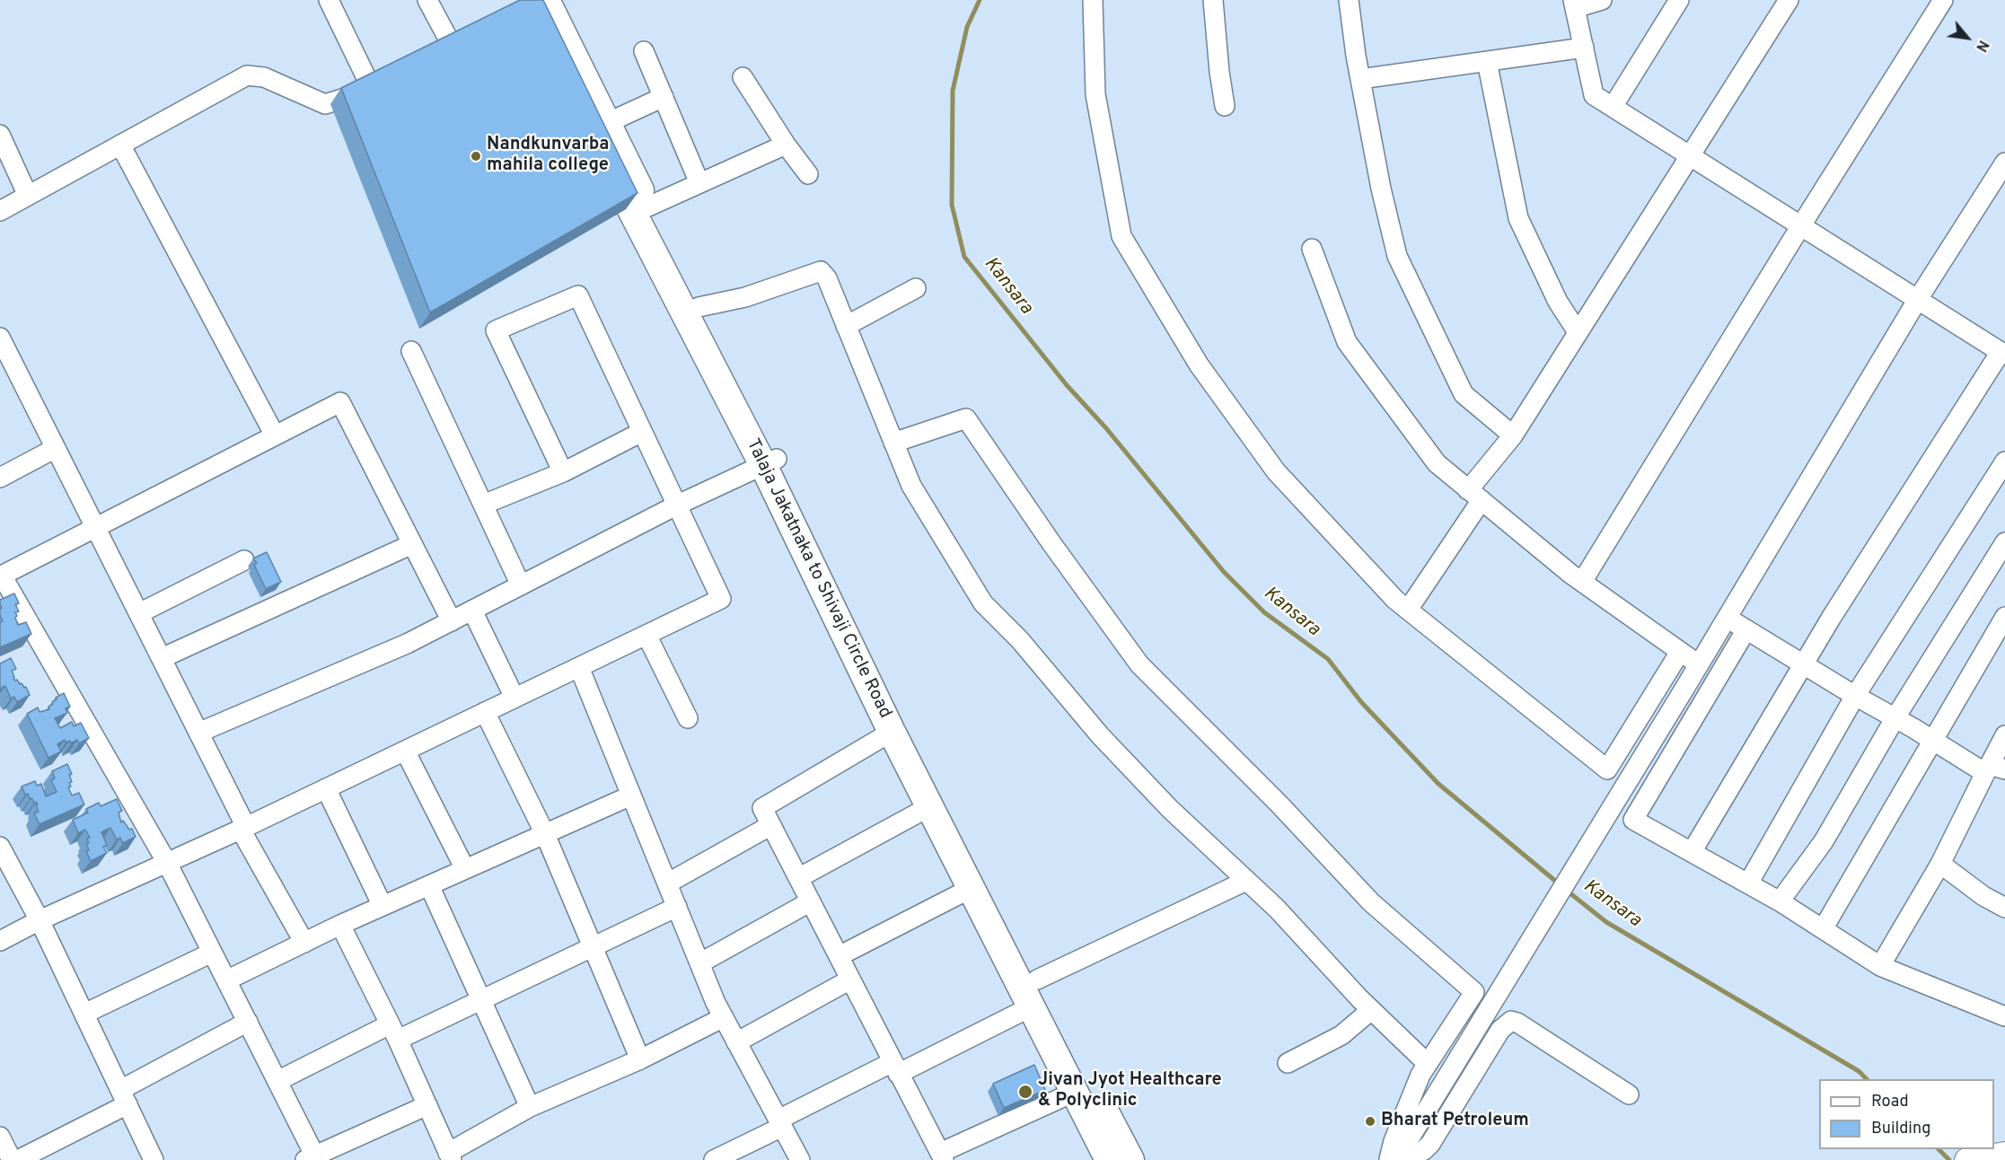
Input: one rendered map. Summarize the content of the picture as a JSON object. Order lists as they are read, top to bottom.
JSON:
{
  "streets": {
    "highway": ["Talaja Jakatnaka to Shivaji Circle Road"]
  },
  "water": ["Kansara"],
  "places": ["Nandkunvarba mahila college", "Jivan Jyot Healthcare & Polyclinic", "Bharat Petroleum"],
  "legend": ["Road", "Building"],
  "north": "bottom right"
}
